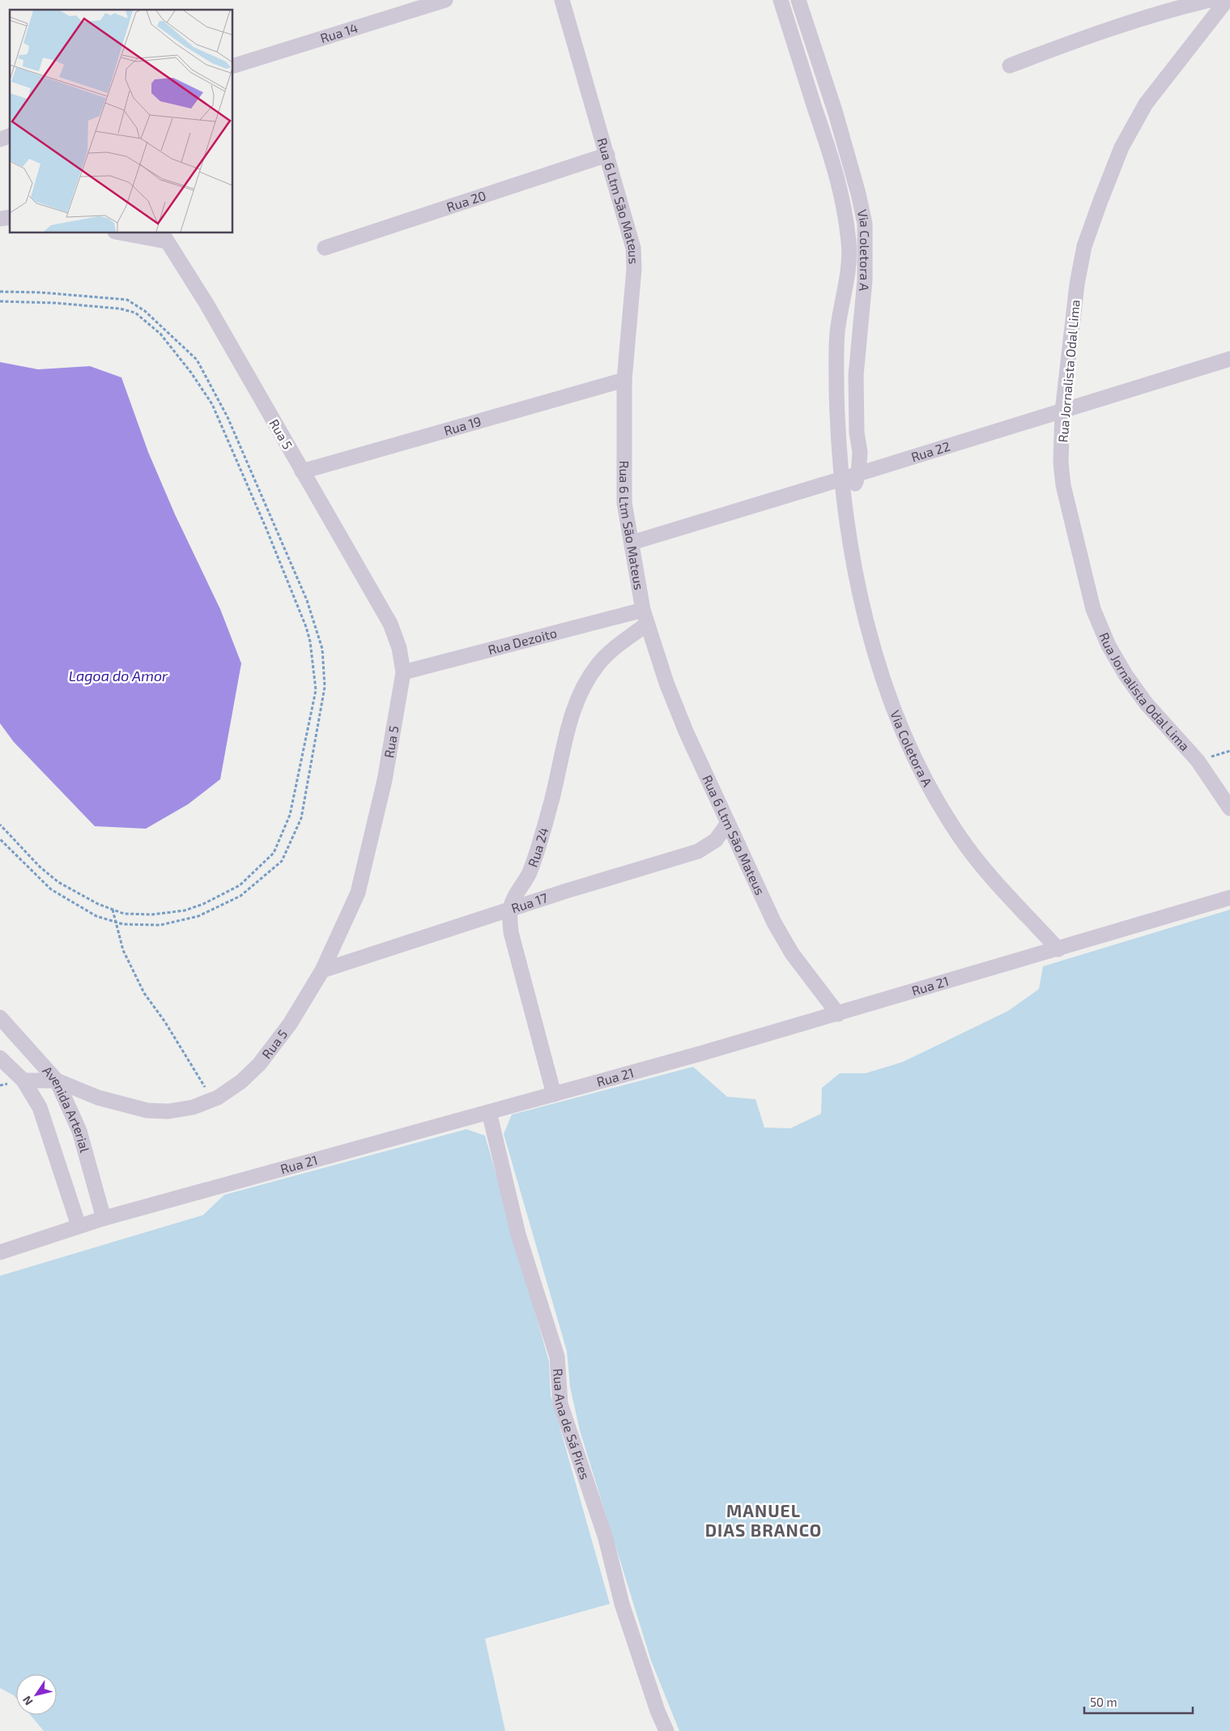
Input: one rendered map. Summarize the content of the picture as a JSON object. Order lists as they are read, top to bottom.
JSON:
{
  "streets": {
    "street": [
      "Rua 14",
      "Rua 20",
      "Rua 6 Ltm São Mateus",
      "Via Coletora A",
      "Rua Jornalista Odal Lima",
      "Rua 19",
      "Rua 5",
      "Rua 22",
      "Rua Dezoito",
      "Rua 24",
      "Rua 17",
      "Rua 21",
      "Avenida Arterial",
      "Rua Ana de Sá Pires"
    ]
  },
  "crossings": [
    ["Rua 20", "Rua 6 Ltm São Mateus"],
    ["Rua 6 Ltm São Mateus", "Rua 19"],
    ["Rua 6 Ltm São Mateus", "Rua 22"],
    ["Rua 6 Ltm São Mateus", "Rua Dezoito"],
    ["Rua 6 Ltm São Mateus", "Rua 24"],
    ["Rua 6 Ltm São Mateus", "Rua 17"],
    ["Rua 6 Ltm São Mateus", "Rua 21"],
    ["Via Coletora A", "Rua 22"],
    ["Via Coletora A", "Rua 21"],
    ["Rua Jornalista Odal Lima", "Rua 22"],
    ["Rua 19", "Rua 5"],
    ["Rua 5", "Rua Dezoito"],
    ["Rua 5", "Rua 17"],
    ["Rua 5", "Avenida Arterial"],
    ["Rua Dezoito", "Rua 24"],
    ["Rua 24", "Rua 17"],
    ["Rua 24", "Rua 21"],
    ["Rua 21", "Avenida Arterial"],
    ["Rua 21", "Rua Ana de Sá Pires"]
  ],
  "districts": ["MANUEL DIAS BRANCO"],
  "water": ["Lagoa do Amor"],
  "scale_bar": "50 m",
  "north": "bottom left"
}
